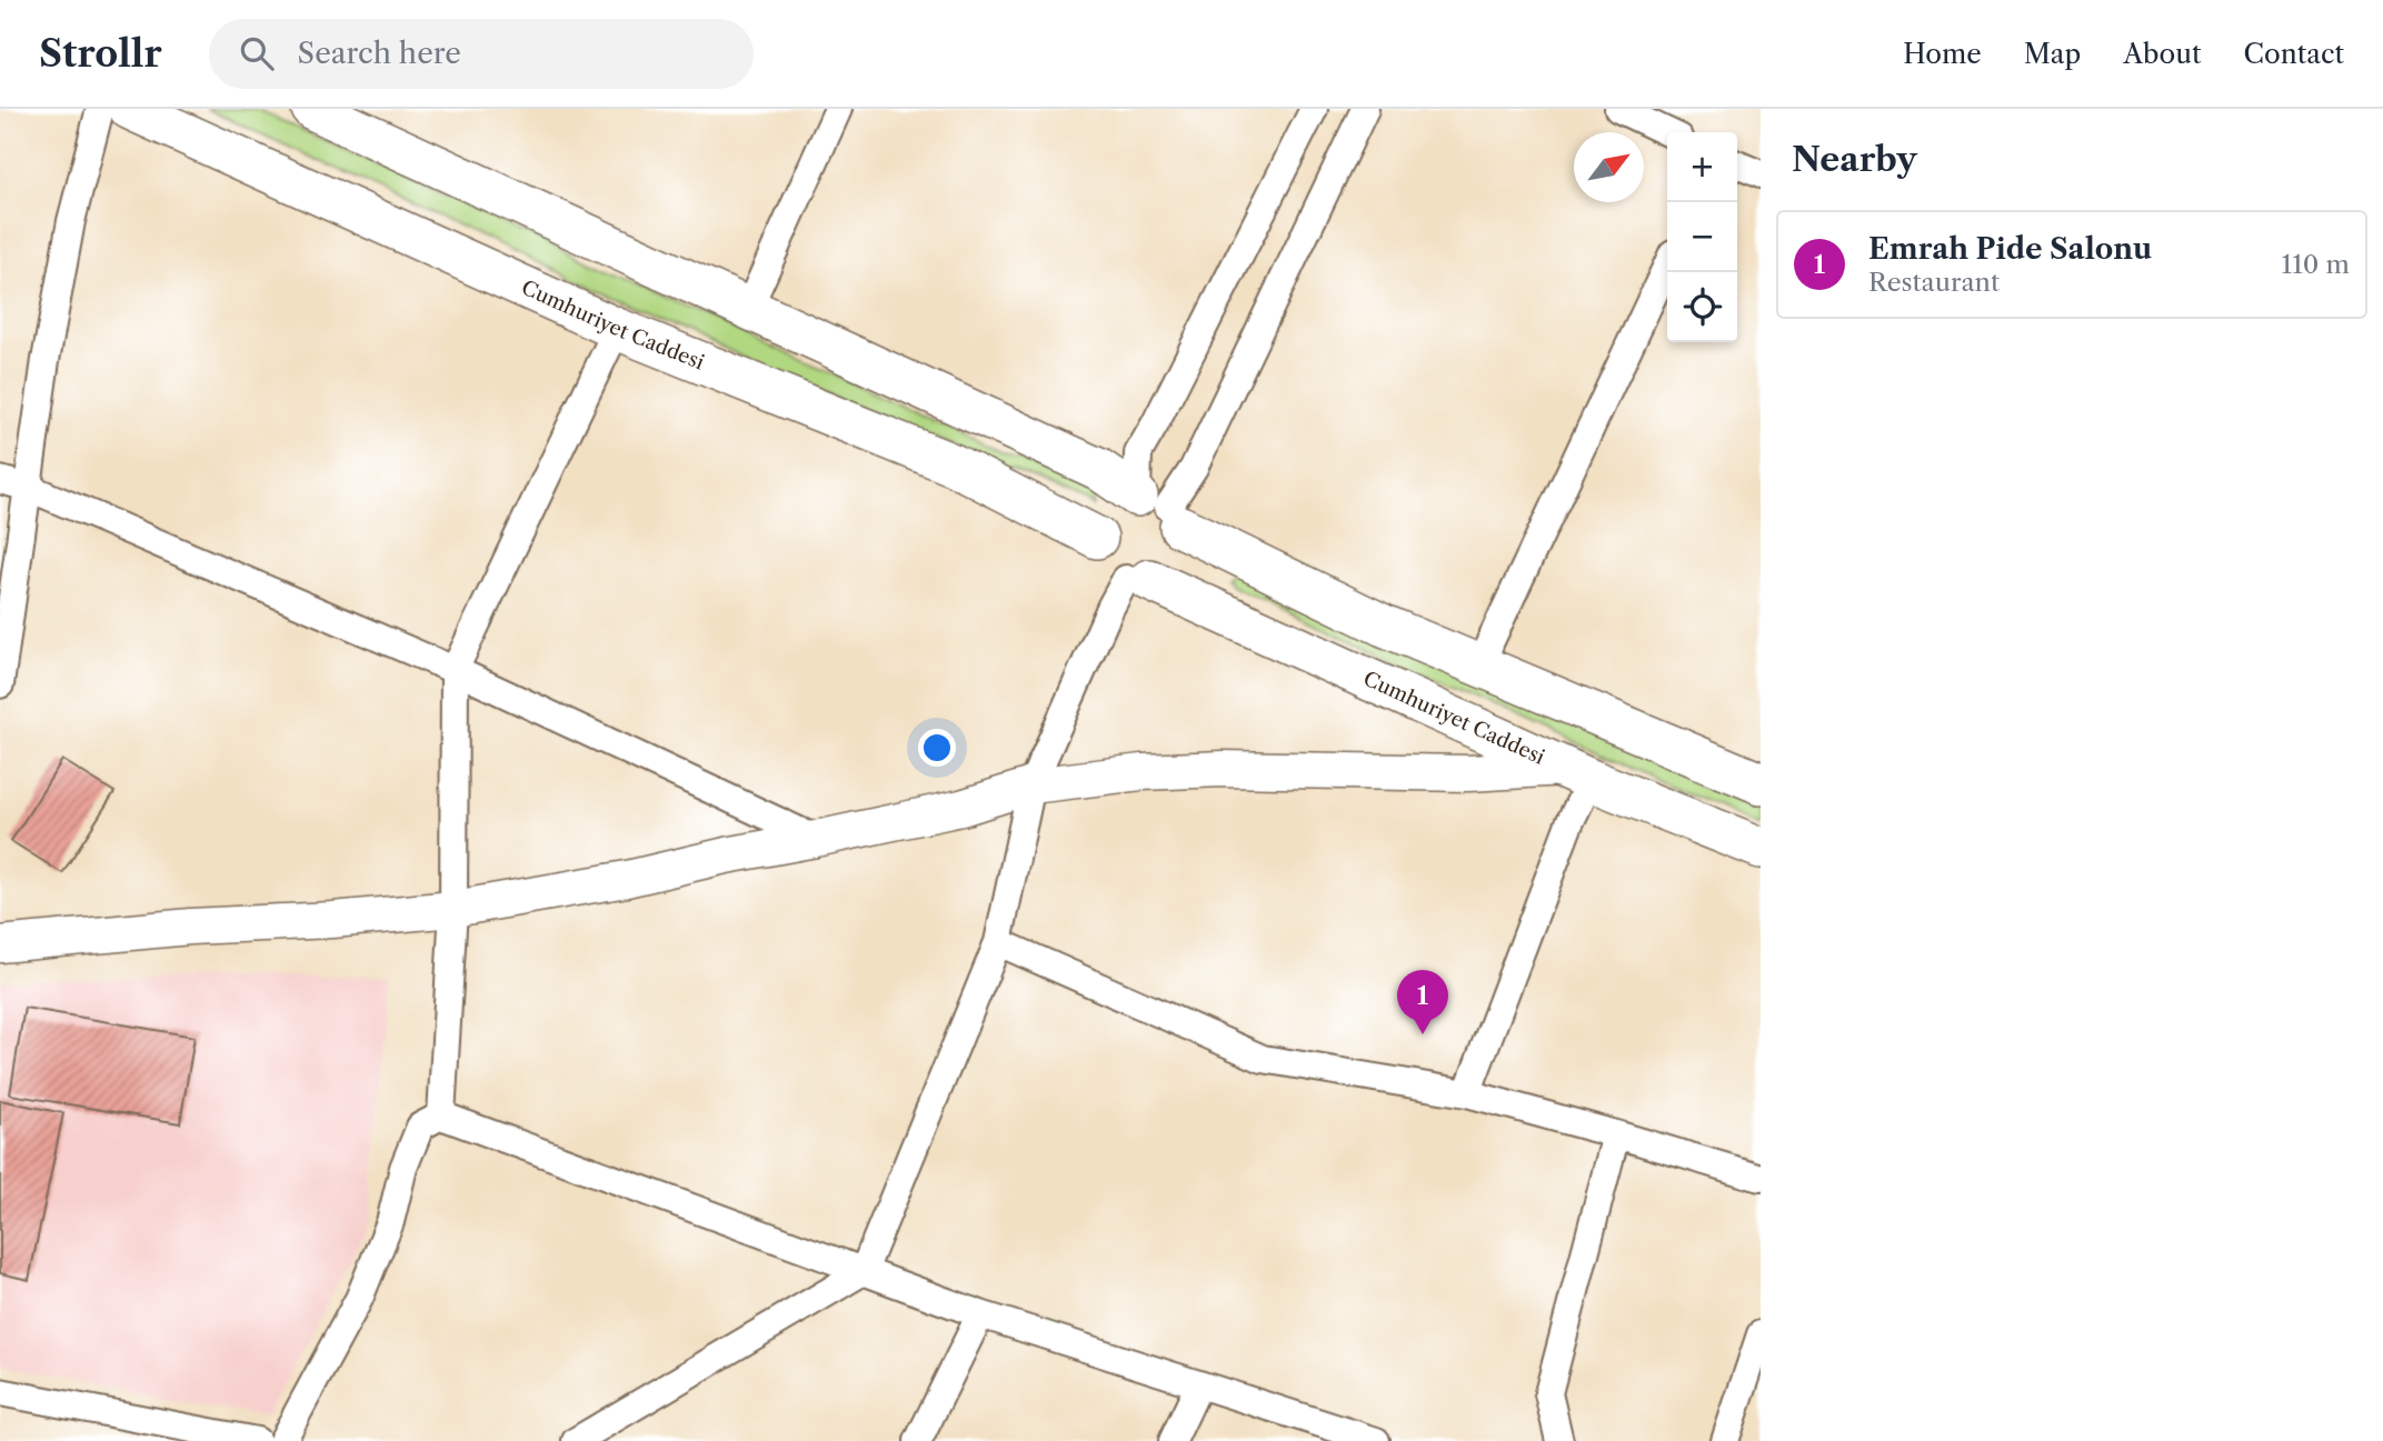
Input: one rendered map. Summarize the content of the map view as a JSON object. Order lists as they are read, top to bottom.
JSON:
{
  "streets": {
    "main road": ["Cumhuriyet Caddesi"]
  },
  "north": "top right",
  "page": {
    "header": "Strollr",
    "search": "Search here",
    "nav": [
      "Home",
      "Map",
      "About",
      "Contact"
    ],
    "heading": "Nearby",
    "map_buttons": ["+", "−"],
    "list": [
      {
        "mark": "1",
        "name": "Emrah Pide Salonu",
        "note": "Restaurant",
        "value": "110 m"
      }
    ],
    "pins": "1"
  }
}
